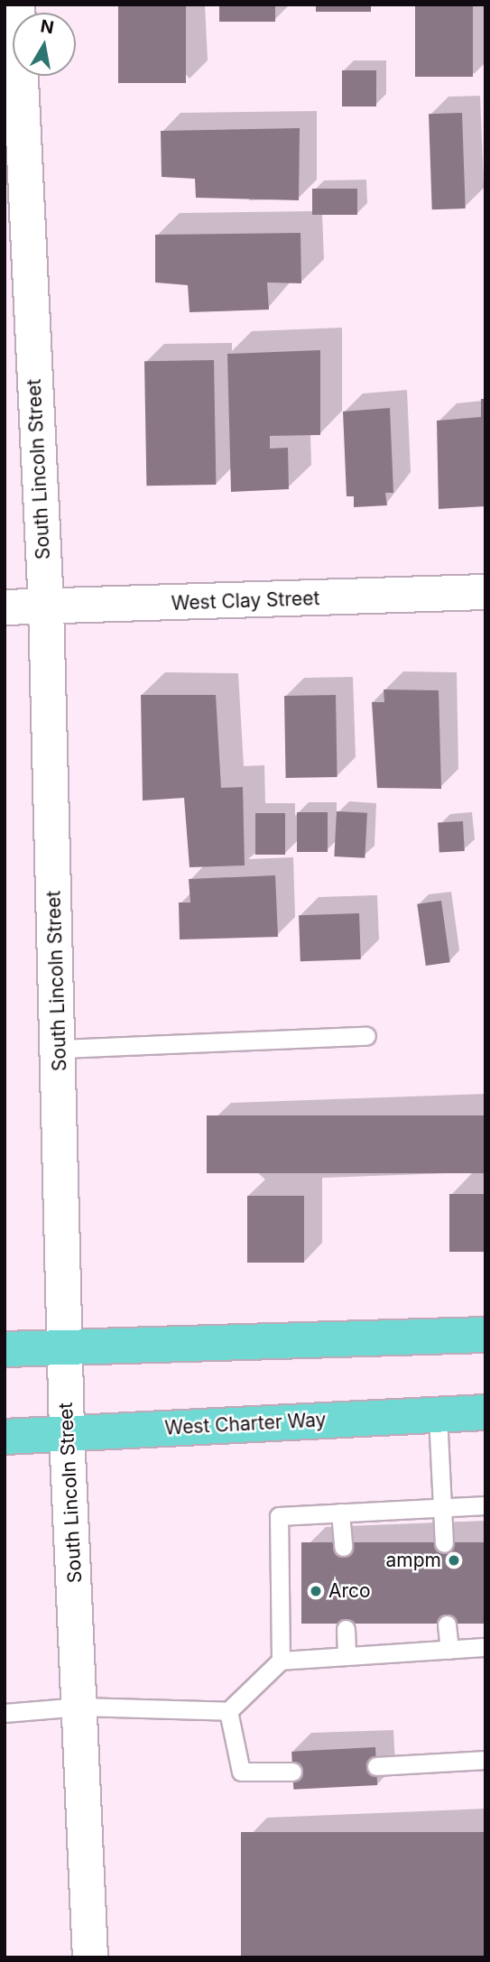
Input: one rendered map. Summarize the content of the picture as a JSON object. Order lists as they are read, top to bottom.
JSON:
{
  "streets": {
    "main road": ["West Charter Way"],
    "street": ["South Lincoln Street", "West Clay Street"]
  },
  "crossings": [
    ["South Lincoln Street", "West Clay Street"],
    ["South Lincoln Street", "West Charter Way"]
  ],
  "places": ["ampm", "Arco"],
  "north": "top"
}
